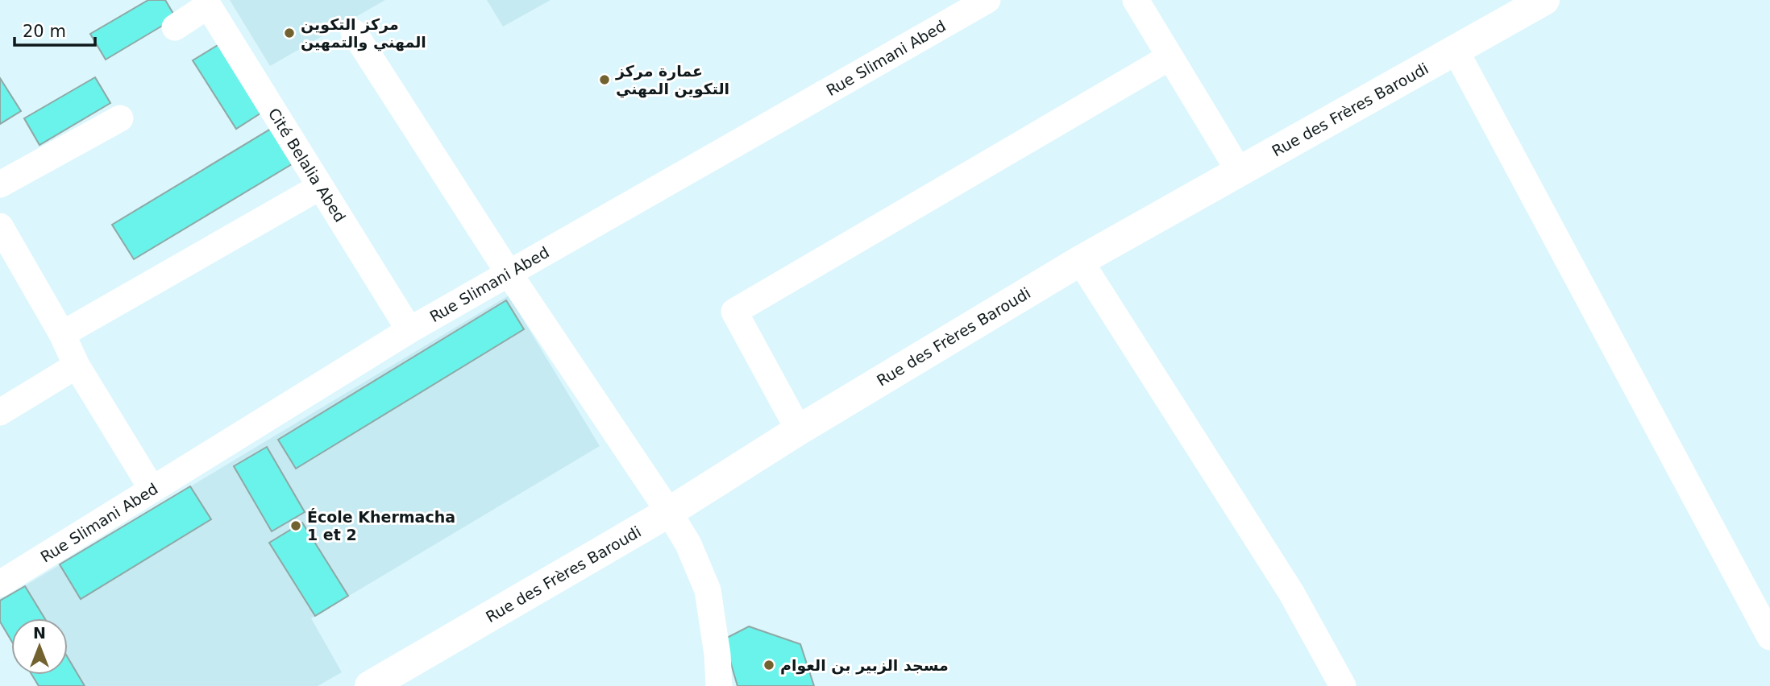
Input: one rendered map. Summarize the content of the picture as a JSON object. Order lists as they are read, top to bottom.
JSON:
{
  "streets": {
    "street": ["Rue Slimani Abed", "Rue des Frères Baroudi", "Cité Belalia Abed"]
  },
  "crossings": [
    ["Rue Slimani Abed", "Cité Belalia Abed"]
  ],
  "places": [
    "مركز التكوين المهني والتمهين",
    "عمارة مركز التكوين المهني",
    "École Khermacha 1 et 2",
    "مسجد الزبير بن العوام"
  ],
  "scale_bar": "20 m",
  "north": "top"
}
